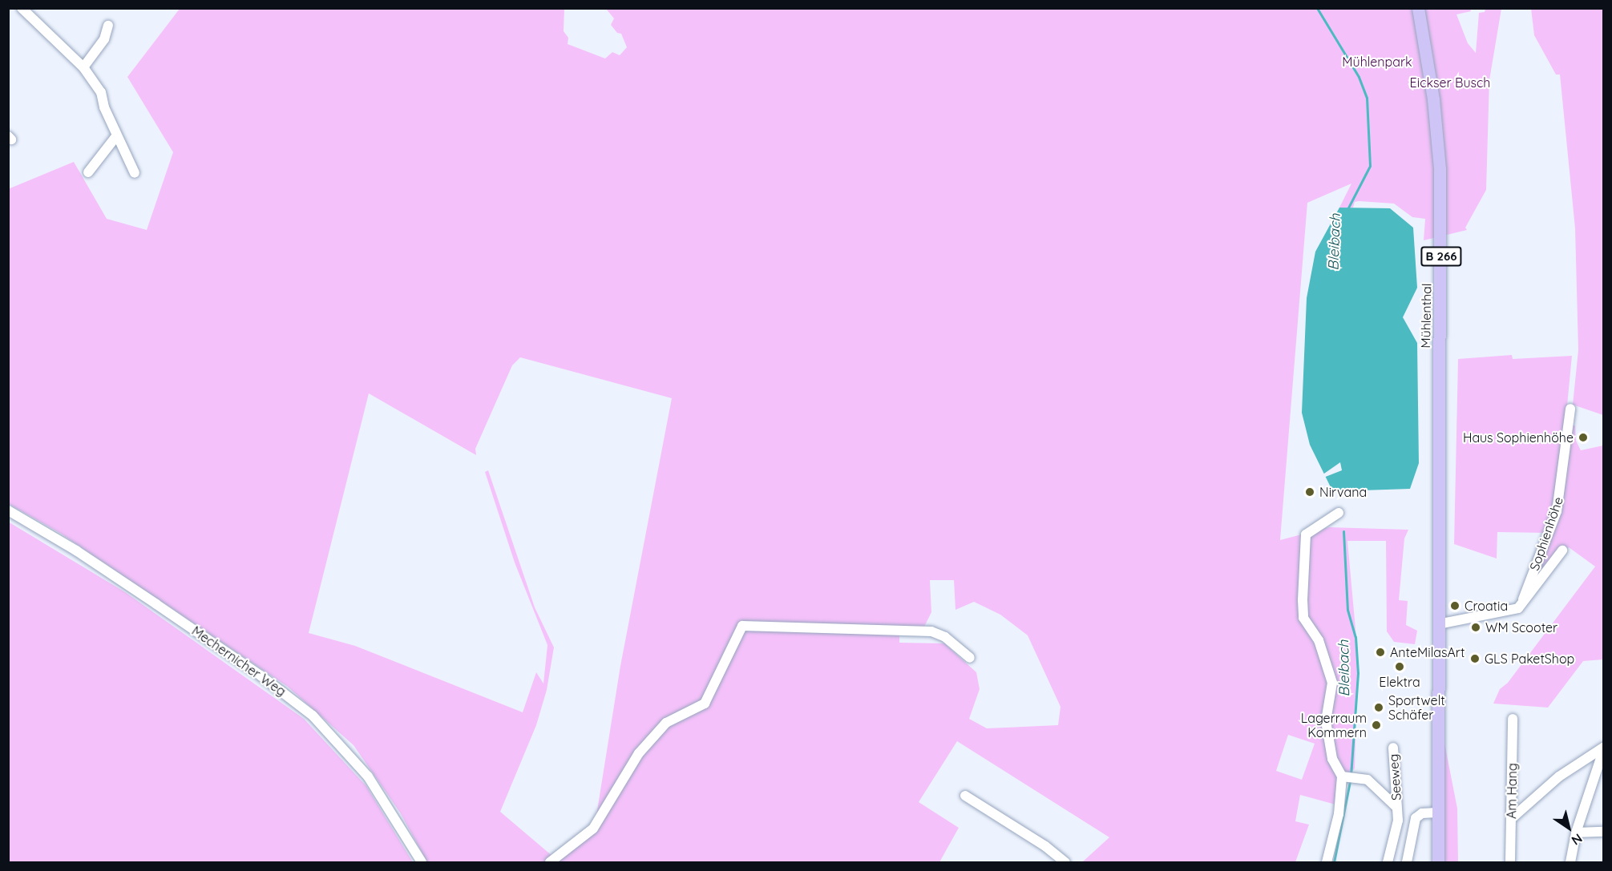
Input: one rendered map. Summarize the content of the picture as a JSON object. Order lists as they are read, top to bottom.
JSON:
{
  "streets": {
    "main road": ["B 266", "Mühlenthal"],
    "street": [
      "Sophienhöhe",
      "Mechernicher Weg",
      "Seeweg",
      "Am Hang"
    ]
  },
  "crossings": [
    ["B 266", "Mühlenthal"]
  ],
  "water": ["Bleibach"],
  "parks": ["Mühlenpark", "Eickser Busch"],
  "places": [
    "Haus Sophienhöhe",
    "Nirvana",
    "Croatia",
    "WM Scooter",
    "AnteMilasArt",
    "GLS PaketShop",
    "Elektra",
    "Sportwelt Schäfer",
    "Lagerraum Kommern"
  ],
  "north": "bottom right"
}
